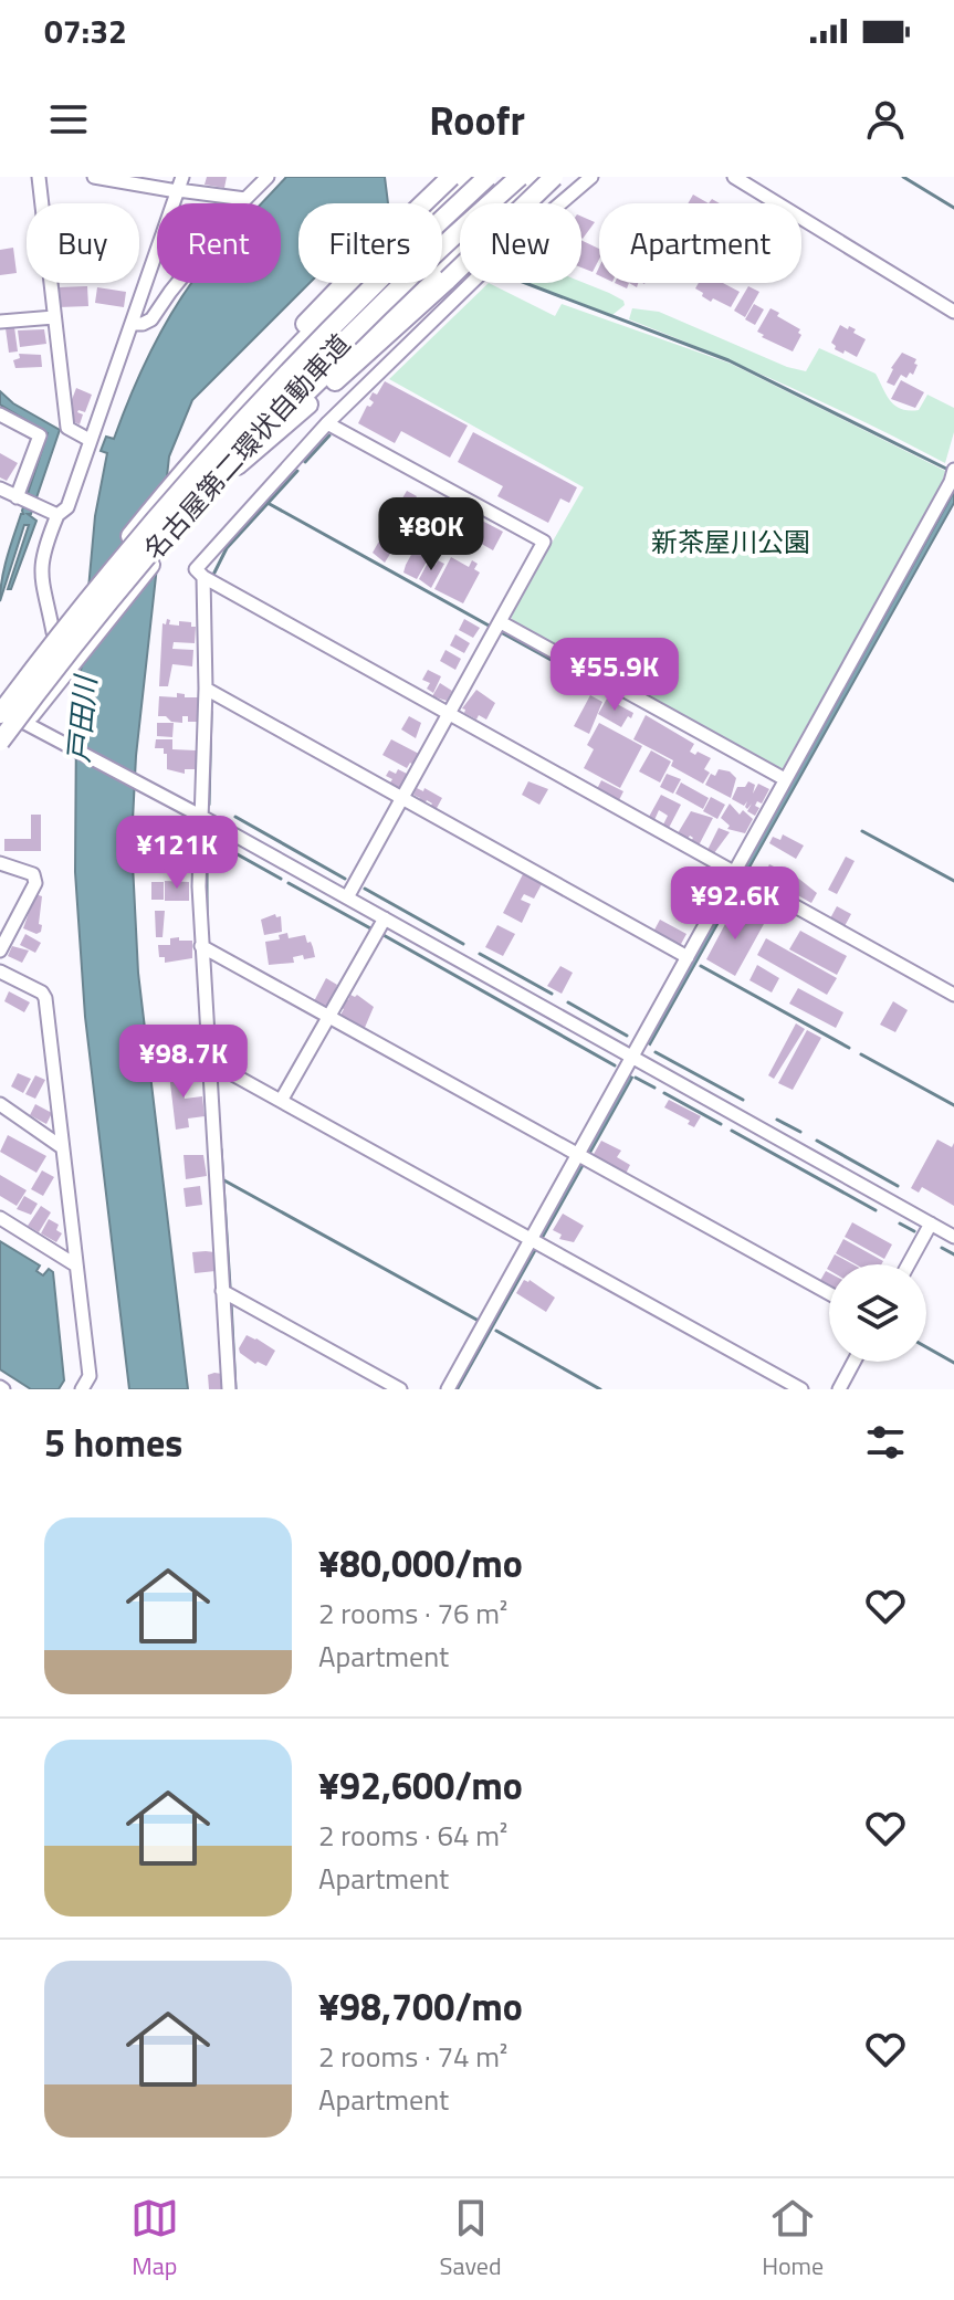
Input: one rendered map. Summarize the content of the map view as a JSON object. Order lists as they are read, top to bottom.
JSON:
{
  "streets": {
    "highway": ["名古屋第二環状自動車道"]
  },
  "water": ["戸田川"],
  "parks": ["新茶屋川公園"],
  "page": {
    "status": "07:32",
    "header": "Roofr",
    "chip": [
      "Buy",
      "Rent",
      "Filters",
      "New",
      "Apartment"
    ],
    "price": [
      "¥80K",
      "¥55.9K",
      "¥121K",
      "¥92.6K",
      "¥98.7K"
    ],
    "heading": "5 homes",
    "list": [
      {
        "name": "¥80,000/mo",
        "note": "2 rooms · 76 m² · Apartment"
      },
      {
        "name": "¥92,600/mo",
        "note": "2 rooms · 64 m² · Apartment"
      },
      {
        "name": "¥98,700/mo",
        "note": "2 rooms · 74 m² · Apartment"
      }
    ],
    "tabs": ["Map", "Saved", "Home"]
  }
}
